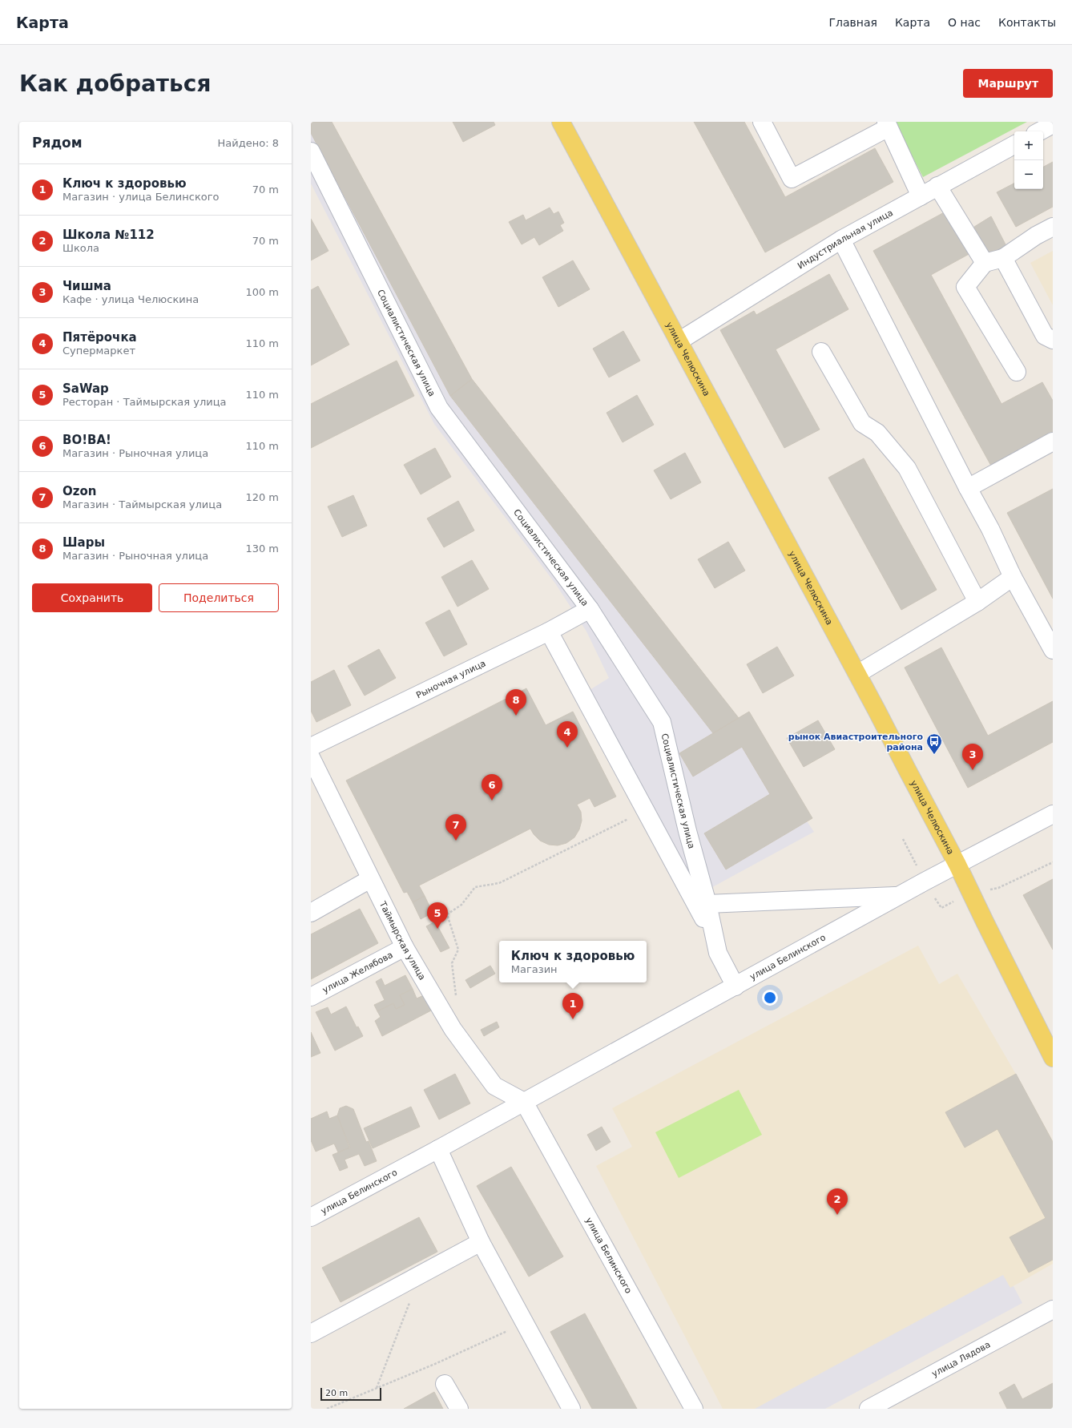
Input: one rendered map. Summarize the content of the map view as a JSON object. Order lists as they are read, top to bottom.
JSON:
{
  "streets": {
    "main road": ["улица Челюскина"],
    "street": [
      "Индустриальная улица",
      "Социалистическая улица",
      "Рыночная улица",
      "Таймырская улица",
      "улица Белинского",
      "улица Желябова",
      "улица Лядова"
    ]
  },
  "crossings": [
    ["Индустриальная улица", "улица Челюскина"],
    ["Социалистическая улица", "Рыночная улица"],
    ["Социалистическая улица", "улица Белинского"],
    ["улица Челюскина", "улица Белинского"],
    ["Таймырская улица", "улица Белинского"],
    ["Таймырская улица", "улица Желябова"]
  ],
  "places": {
    "bus stop": ["рынок Авиастроительного района"]
  },
  "scale_bar": "20 m",
  "page": {
    "header": "Карта",
    "nav": [
      "Главная",
      "Карта",
      "О нас",
      "Контакты"
    ],
    "buttons": [
      "Маршрут",
      ["Сохранить", "Поделиться"]
    ],
    "title": "Как добраться",
    "heading": ["Рядом", "Найдено: 8"],
    "map_buttons": ["+", "−"],
    "list": [
      {
        "mark": "1",
        "name": "Ключ к здоровью",
        "note": "Магазин · улица Белинского",
        "value": "70 m"
      },
      {
        "mark": "2",
        "name": "Школа №112",
        "note": "Школа",
        "value": "70 m"
      },
      {
        "mark": "3",
        "name": "Чишма",
        "note": "Кафе · улица Челюскина",
        "value": "100 m"
      },
      {
        "mark": "4",
        "name": "Пятёрочка",
        "note": "Супермаркет",
        "value": "110 m"
      },
      {
        "mark": "5",
        "name": "SaWap",
        "note": "Ресторан · Таймырская улица",
        "value": "110 m"
      },
      {
        "mark": "6",
        "name": "ВО!ВА!",
        "note": "Магазин · Рыночная улица",
        "value": "110 m"
      },
      {
        "mark": "7",
        "name": "Ozon",
        "note": "Магазин · Таймырская улица",
        "value": "120 m"
      },
      {
        "mark": "8",
        "name": "Шары",
        "note": "Магазин · Рыночная улица",
        "value": "130 m"
      }
    ],
    "pins": [
      "8",
      "4",
      "3",
      "6",
      "7",
      "5",
      "1",
      "2"
    ],
    "popup": ["Ключ к здоровью", "Магазин"],
    "scale": "20 m"
  }
}
